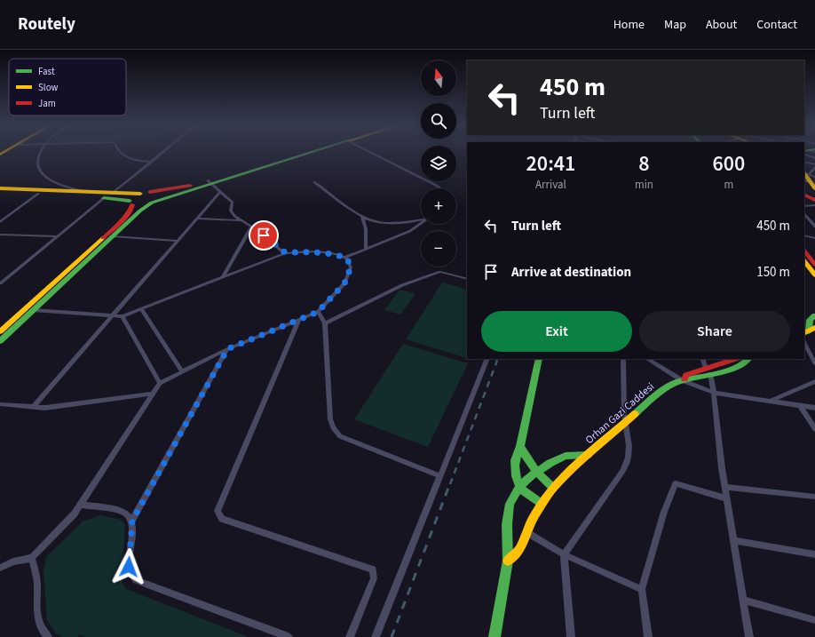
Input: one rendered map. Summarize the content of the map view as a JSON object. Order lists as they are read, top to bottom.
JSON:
{
  "streets": {
    "street": ["Orhan Gazi Caddesi"]
  },
  "legend": ["Fast", "Slow", "Jam"],
  "north": "top",
  "page": {
    "header": "Routely",
    "nav": [
      "Home",
      "Map",
      "About",
      "Contact"
    ],
    "map_buttons": ["+", "−"],
    "turn": ["450 m", "Turn left"],
    "eta": [
      "20:41",
      "Arrival",
      "8",
      "min",
      "600",
      "m"
    ],
    "list": [
      {
        "name": "Turn left",
        "value": "450 m"
      },
      {
        "name": "Arrive at destination",
        "value": "150 m"
      }
    ],
    "buttons": ["Exit", "Share"]
  }
}
